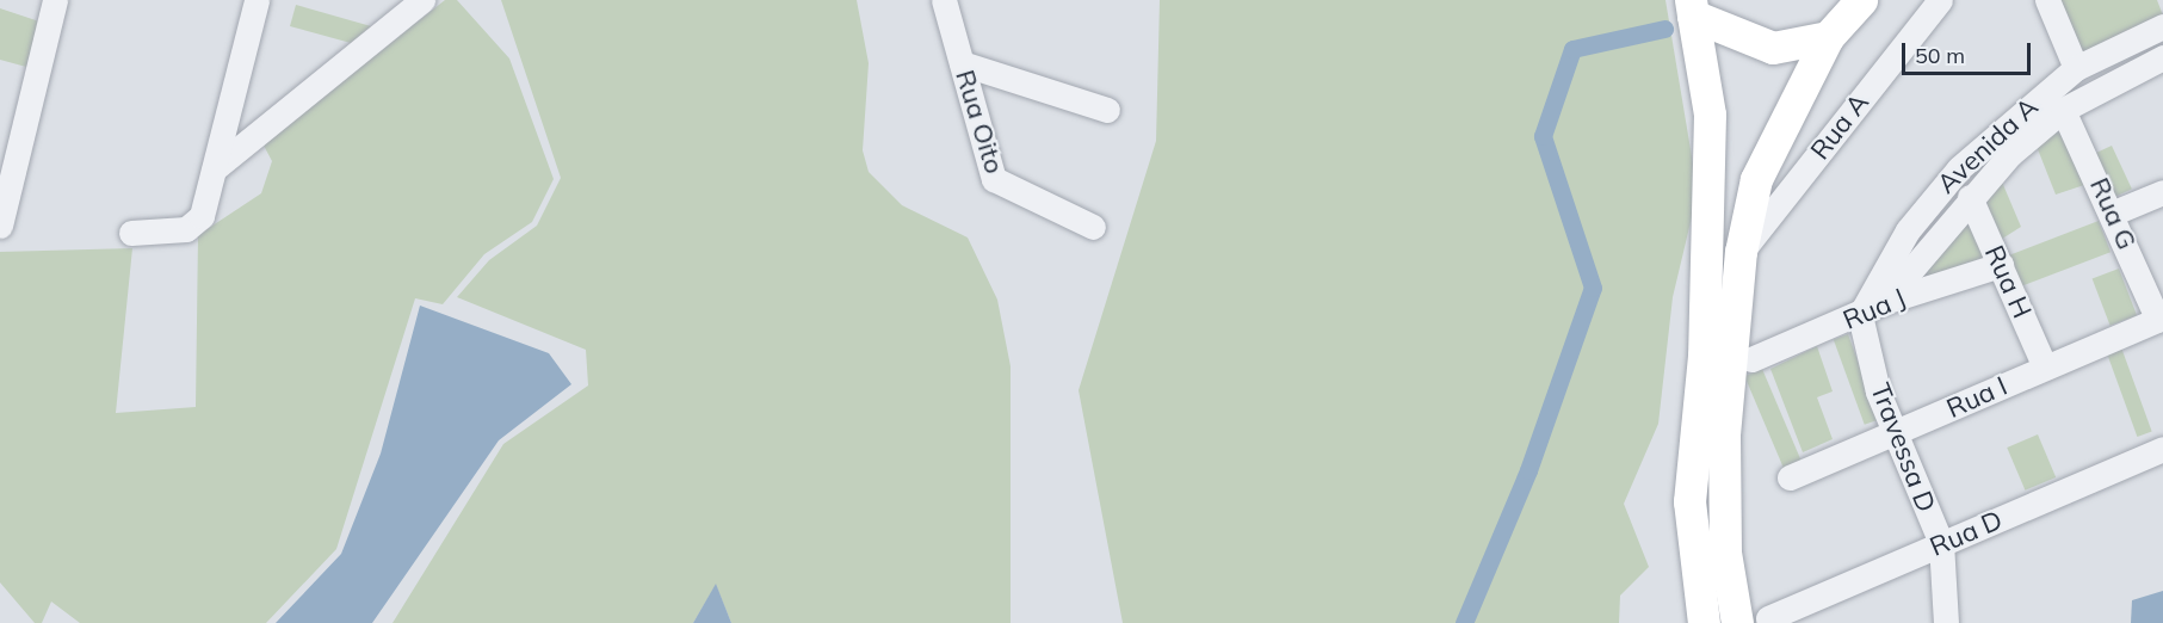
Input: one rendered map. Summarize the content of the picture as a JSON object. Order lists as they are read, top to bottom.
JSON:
{
  "streets": {
    "street": [
      "Rua Oito",
      "Rua A",
      "Avenida A",
      "Rua G",
      "Rua H",
      "Rua J",
      "Rua I",
      "Travessa D",
      "Rua D"
    ]
  },
  "crossings": [
    ["Avenida A", "Rua G"],
    ["Avenida A", "Rua H"],
    ["Avenida A", "Rua J"],
    ["Avenida A", "Travessa D"],
    ["Rua G", "Rua I"],
    ["Rua H", "Rua J"],
    ["Rua H", "Rua I"],
    ["Rua J", "Travessa D"],
    ["Rua I", "Travessa D"],
    ["Travessa D", "Rua D"]
  ],
  "scale_bar": "50 m"
}
